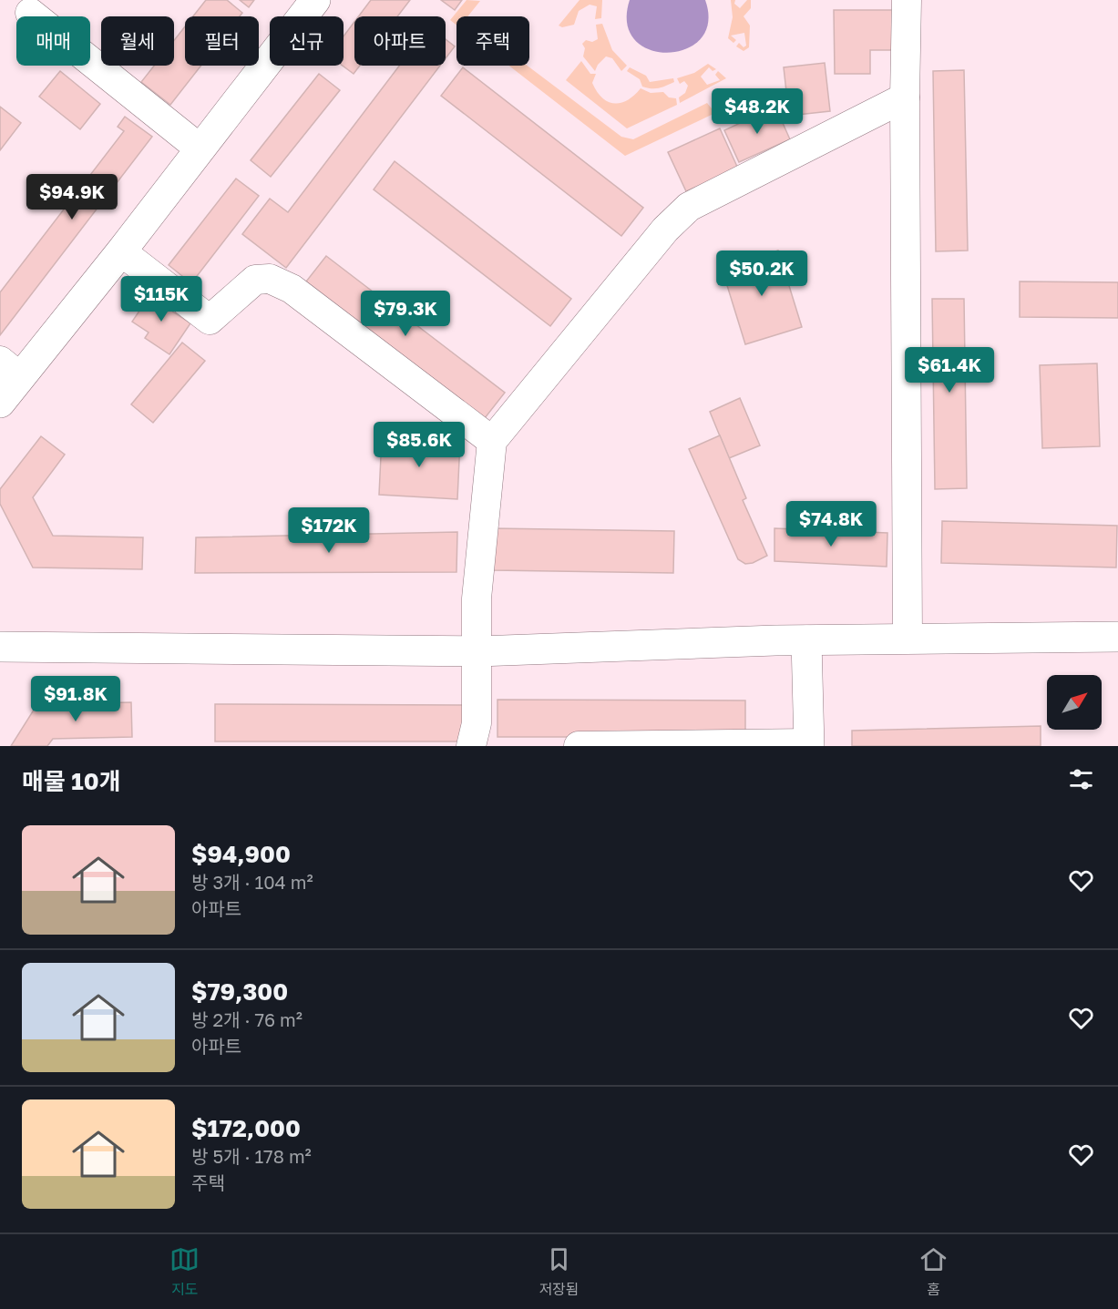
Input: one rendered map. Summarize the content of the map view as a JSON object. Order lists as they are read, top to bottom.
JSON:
{
  "north": "top right",
  "page": {
    "chip": [
      "매매",
      "월세",
      "필터",
      "신규",
      "아파트",
      "주택"
    ],
    "price": [
      "$48.2K",
      "$94.9K",
      "$50.2K",
      "$115K",
      "$79.3K",
      "$61.4K",
      "$85.6K",
      "$74.8K",
      "$172K",
      "$91.8K"
    ],
    "heading": "매물 10개",
    "list": [
      {
        "name": "$94,900",
        "note": "방 3개 · 104 m² · 아파트"
      },
      {
        "name": "$79,300",
        "note": "방 2개 · 76 m² · 아파트"
      },
      {
        "name": "$172,000",
        "note": "방 5개 · 178 m² · 주택"
      }
    ],
    "tabs": ["지도", "저장됨", "홈"]
  }
}
